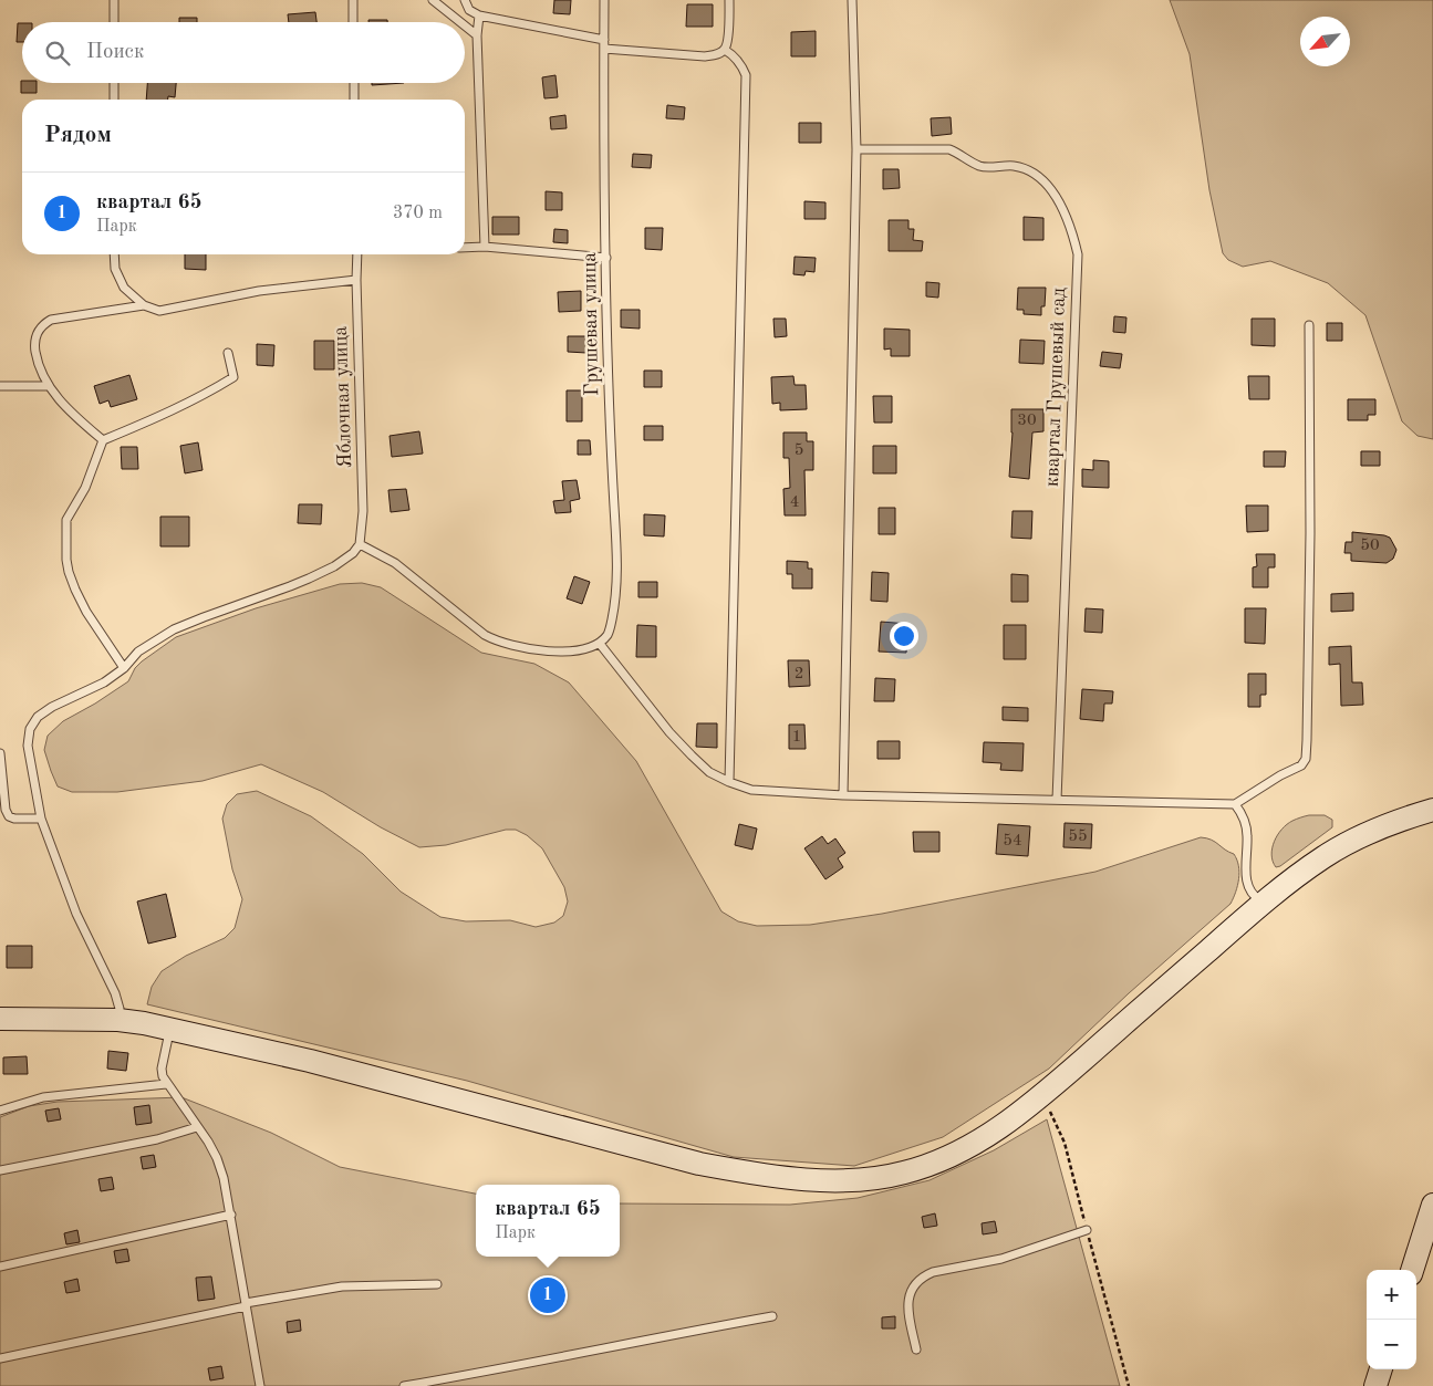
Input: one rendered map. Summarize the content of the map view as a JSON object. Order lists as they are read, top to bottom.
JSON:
{
  "streets": {
    "lane": ["Грушевая улица", "квартал Грушевый сад", "Яблочная улица"]
  },
  "house_numbers": [
    "30",
    "5",
    "4",
    "50",
    "2",
    "1",
    "55",
    "54"
  ],
  "north": "bottom left",
  "page": {
    "search": "Поиск",
    "heading": "Рядом",
    "list": [
      {
        "mark": "1",
        "name": "квартал 65",
        "note": "Парк",
        "value": "370 m"
      }
    ],
    "popup": ["квартал 65", "Парк"],
    "map_buttons": ["+", "−"],
    "pins": "1"
  }
}
